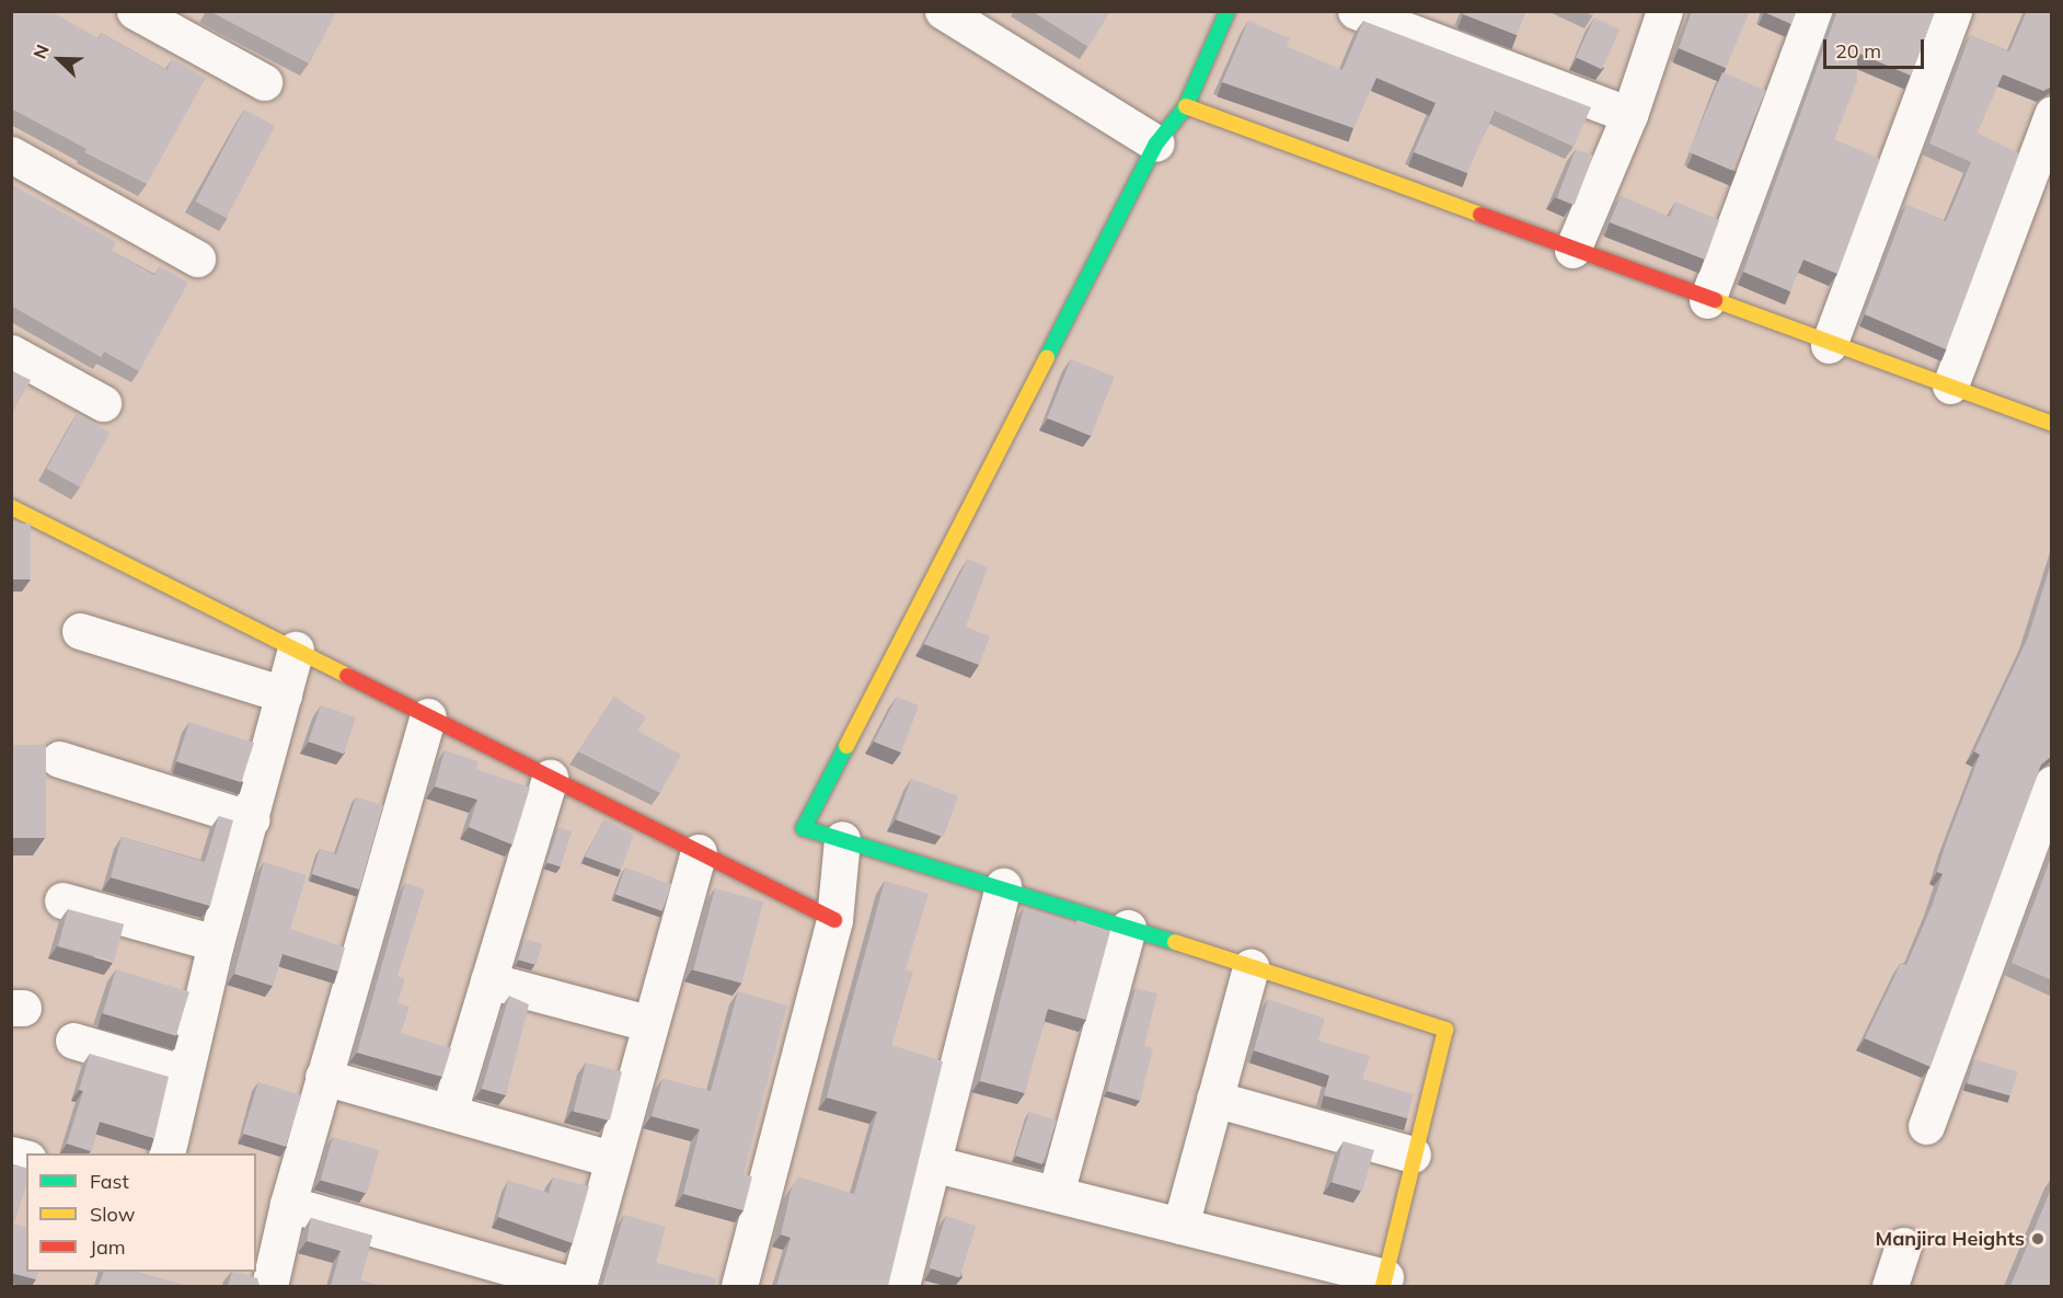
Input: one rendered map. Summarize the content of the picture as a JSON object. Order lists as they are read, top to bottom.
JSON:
{
  "places": ["Manjira Heights"],
  "legend": ["Fast", "Slow", "Jam"],
  "scale_bar": "20 m",
  "north": "top left"
}
